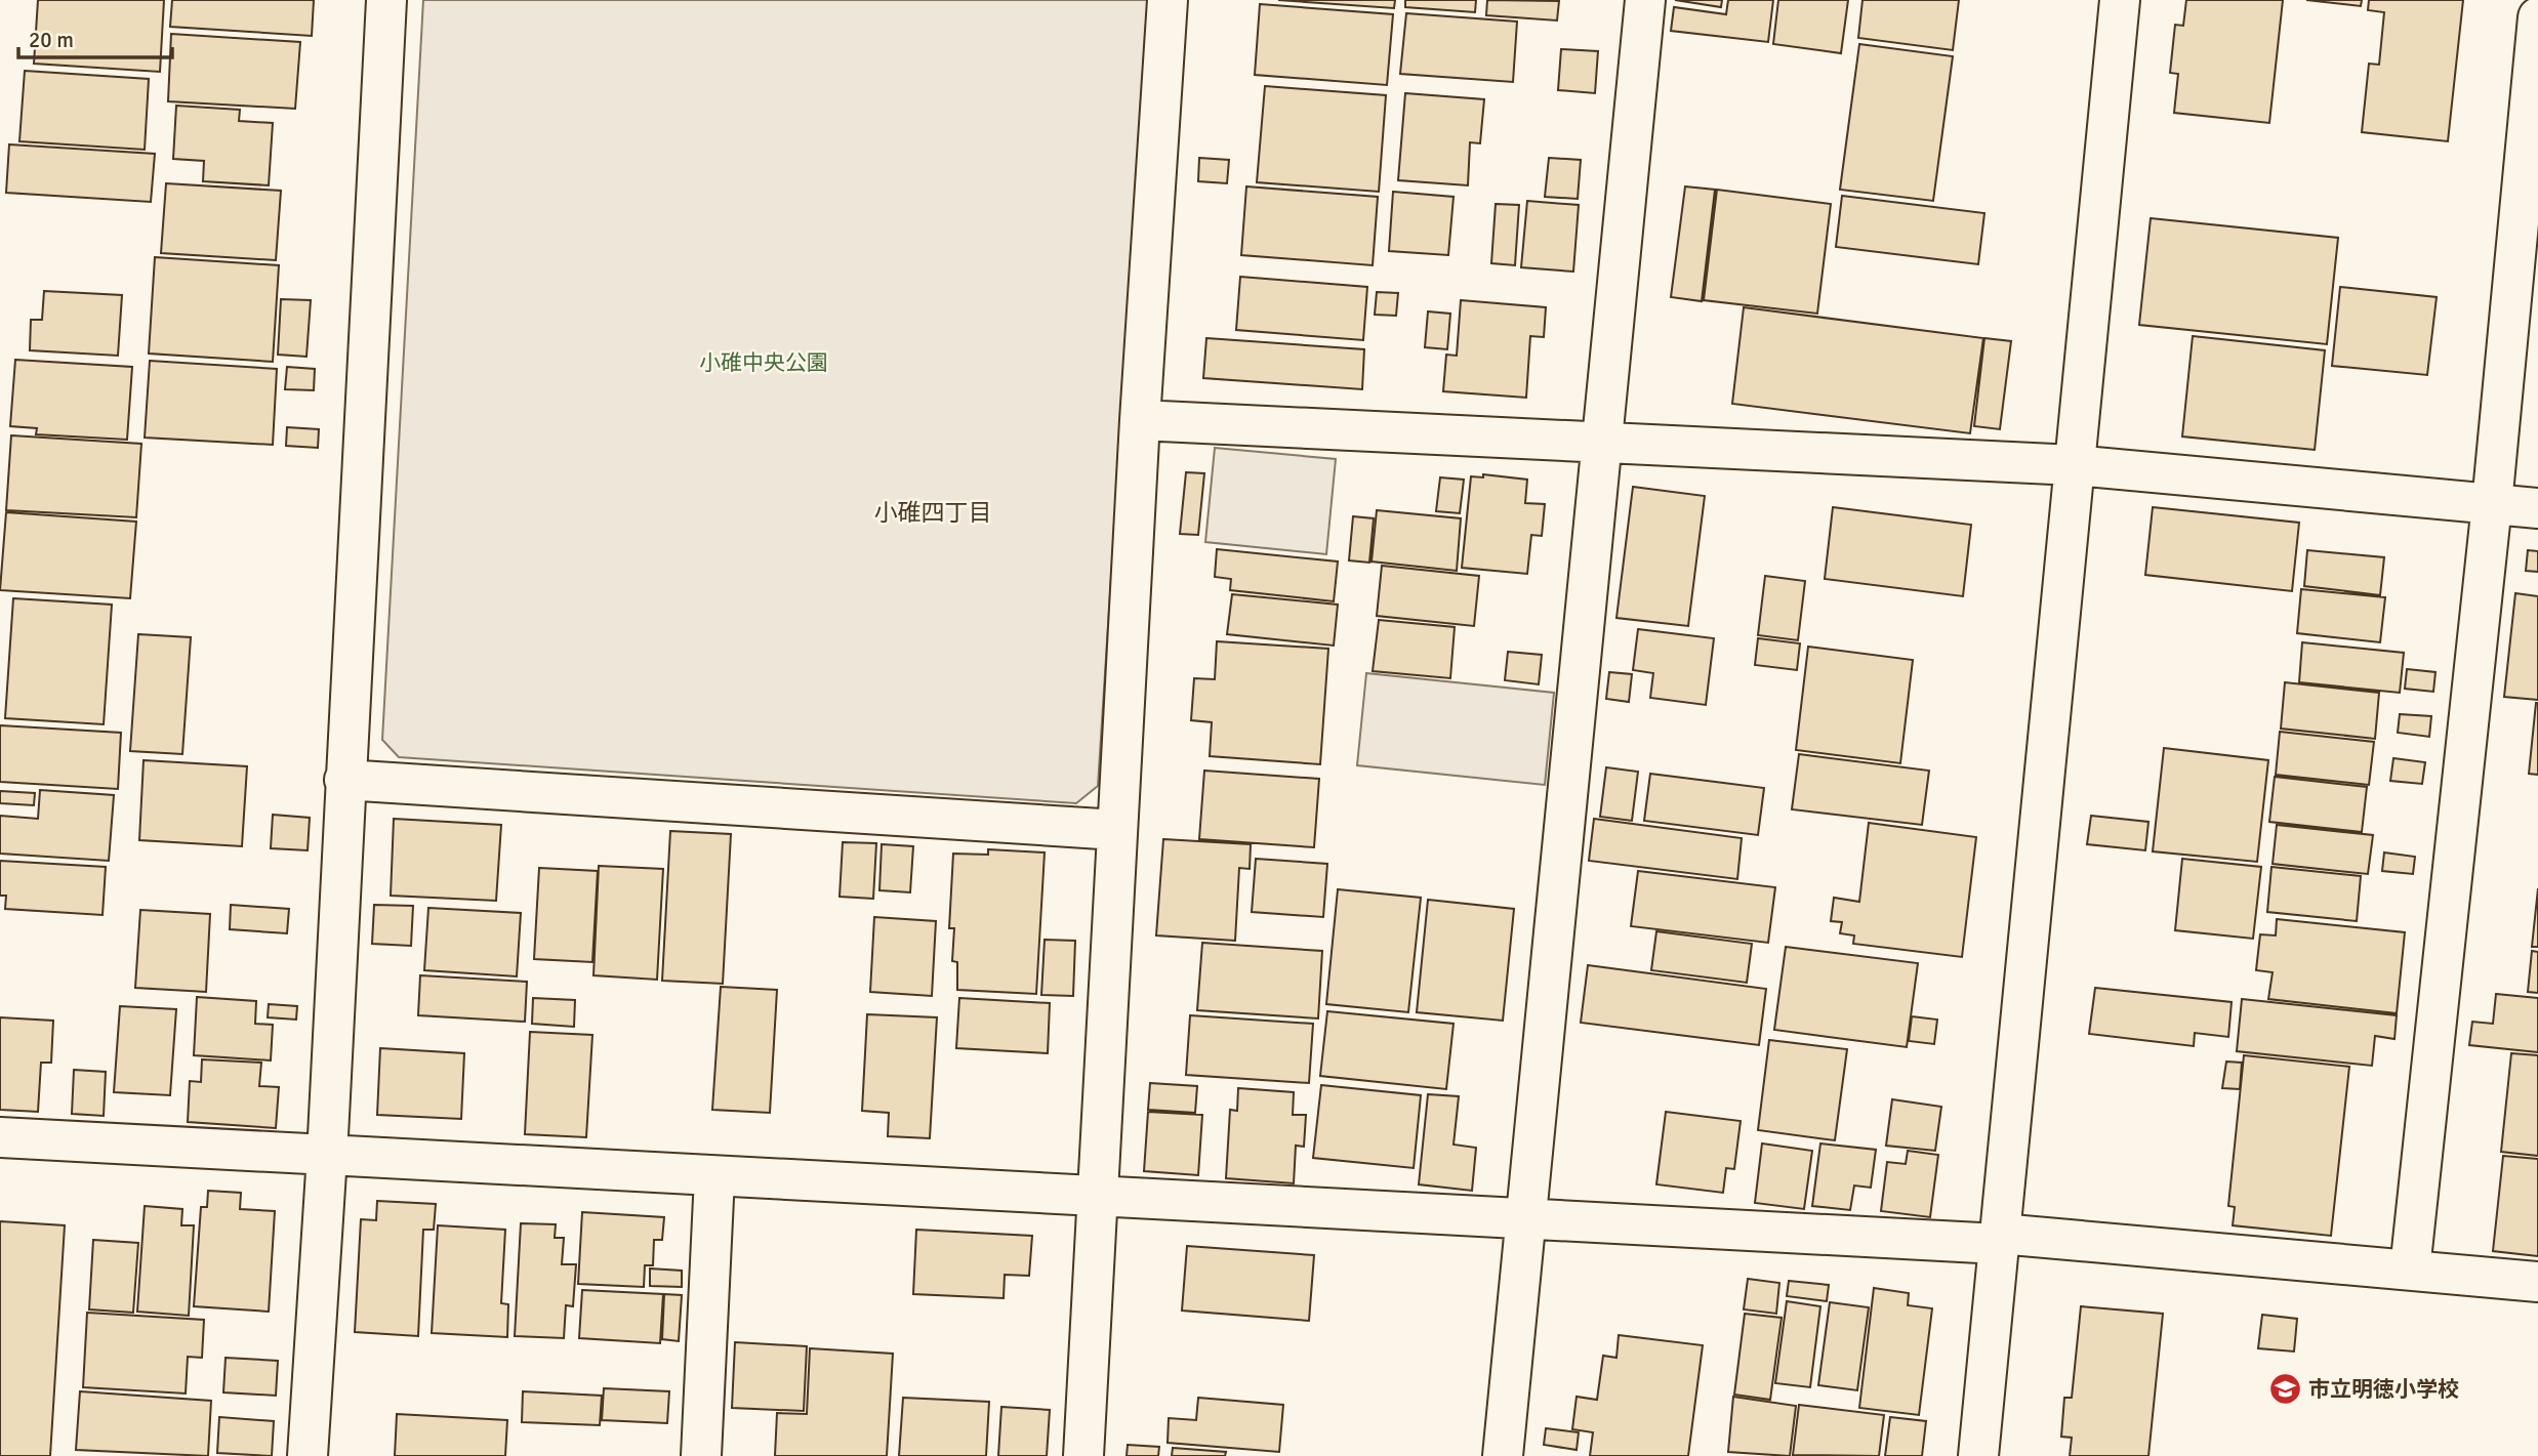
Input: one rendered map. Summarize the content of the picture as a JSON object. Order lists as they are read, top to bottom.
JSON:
{
  "districts": ["小碓四丁目"],
  "parks": ["小碓中央公園"],
  "places": {
    "school or university": ["市立明徳小学校"]
  },
  "scale_bar": "20 m"
}
